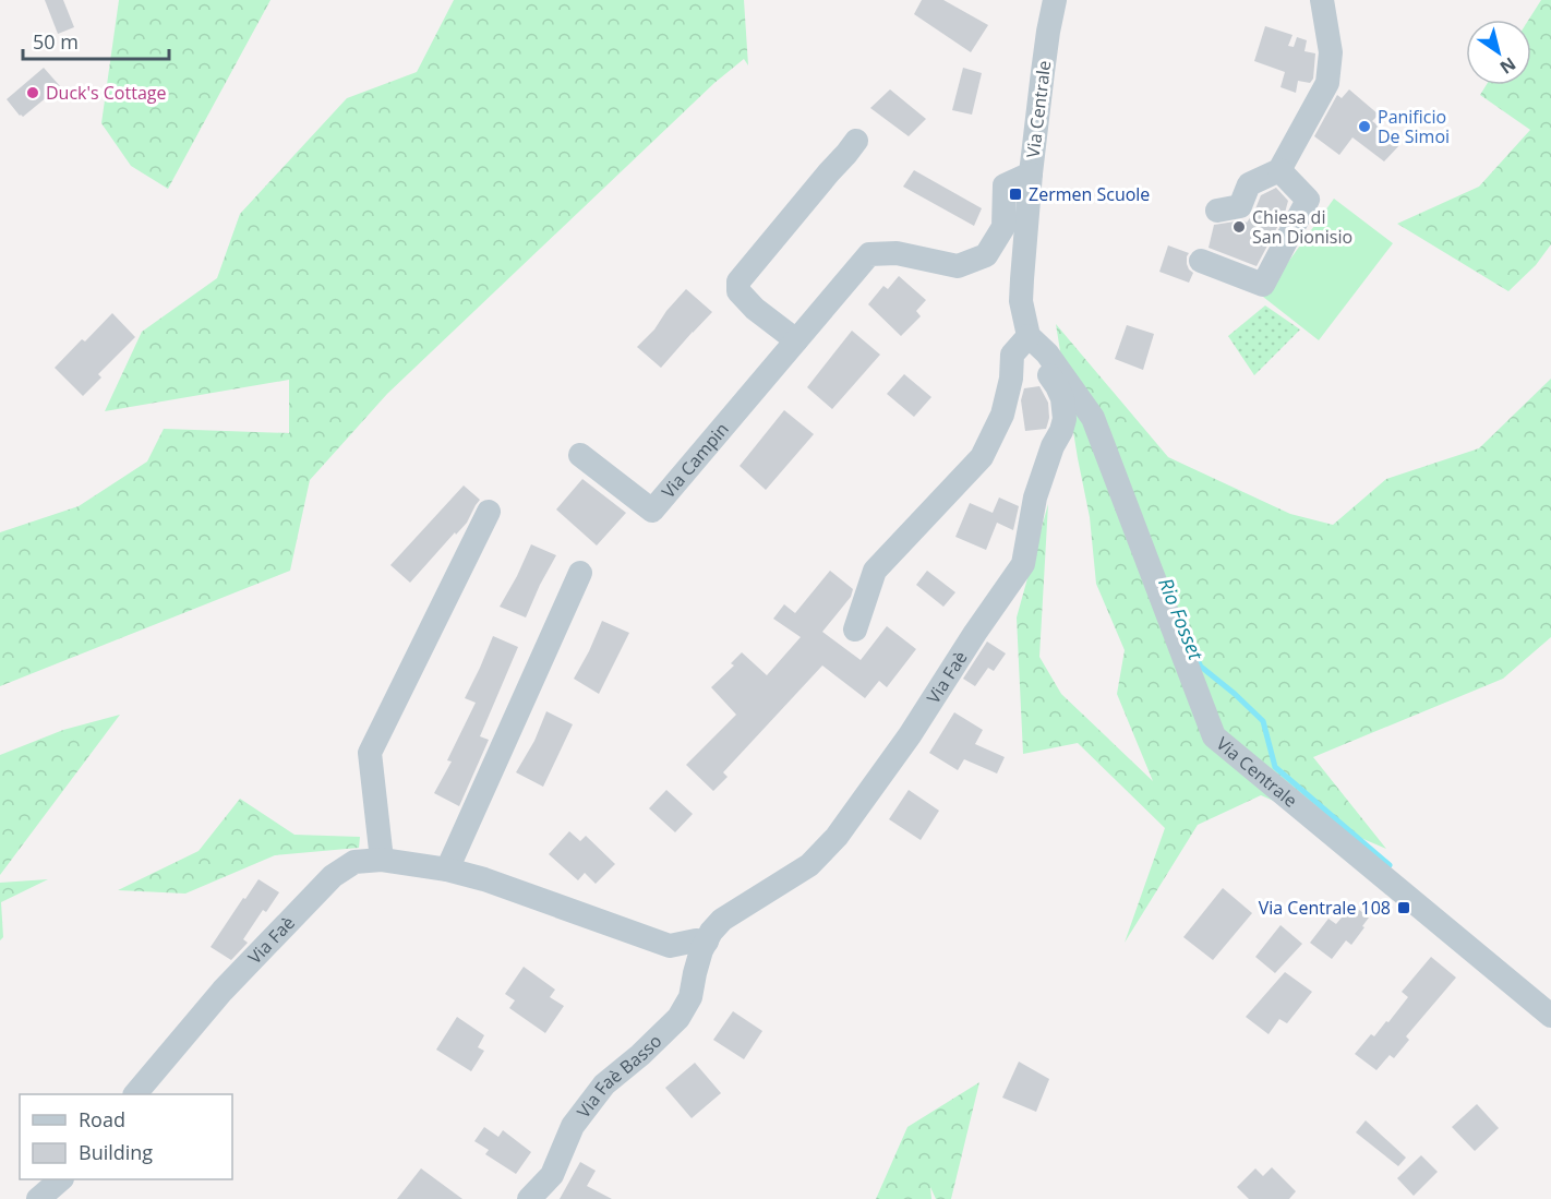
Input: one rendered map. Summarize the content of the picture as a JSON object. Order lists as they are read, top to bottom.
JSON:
{
  "streets": {
    "street": [
      "Via Centrale",
      "Via Campin",
      "Via Faè",
      "Via Faè Basso"
    ]
  },
  "crossings": [
    ["Via Centrale", "Via Campin"],
    ["Via Centrale", "Via Faè"],
    ["Via Faè", "Via Faè Basso"]
  ],
  "water": ["Rio Fosset"],
  "places": {
    "other": ["Duck's Cottage", "Panificio De Simoi", "Chiesa di San Dionisio"],
    "transit": ["Zermen Scuole", "Via Centrale 108"]
  },
  "legend": ["Road", "Building"],
  "scale_bar": "50 m",
  "north": "bottom right"
}
